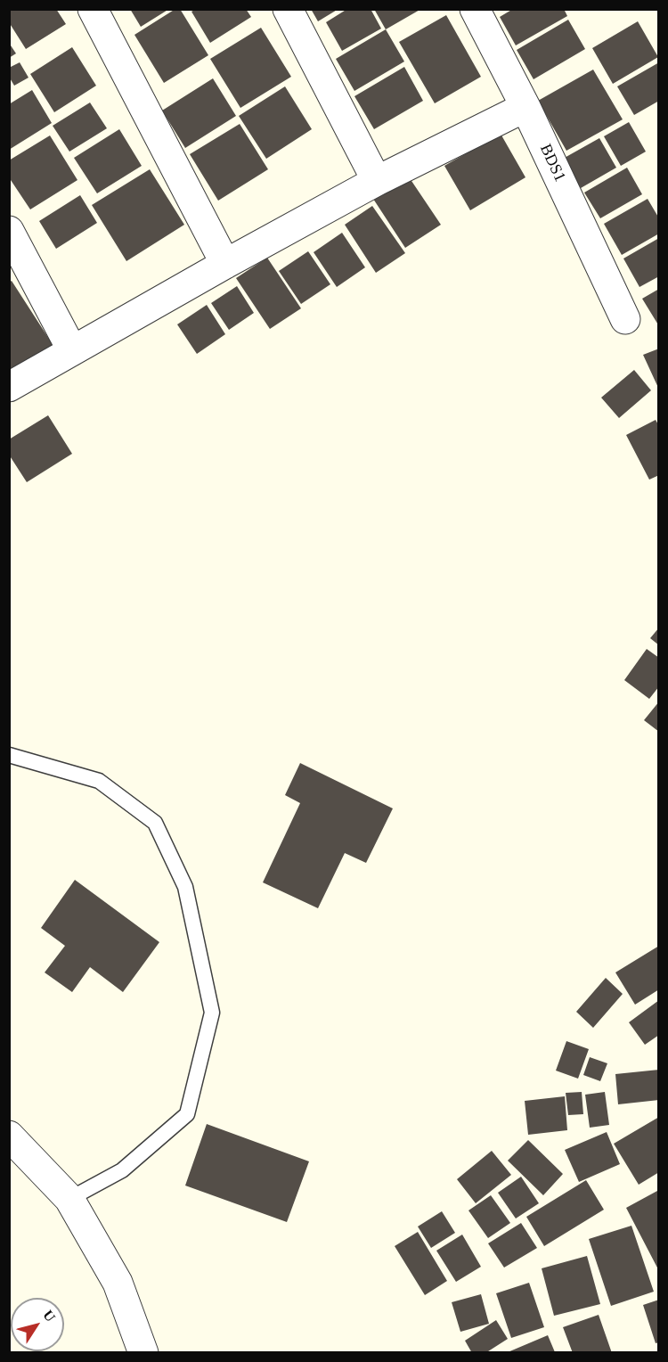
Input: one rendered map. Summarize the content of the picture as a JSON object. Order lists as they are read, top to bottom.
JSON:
{
  "streets": {
    "street": ["BDS1"]
  },
  "north": "top right"
}
